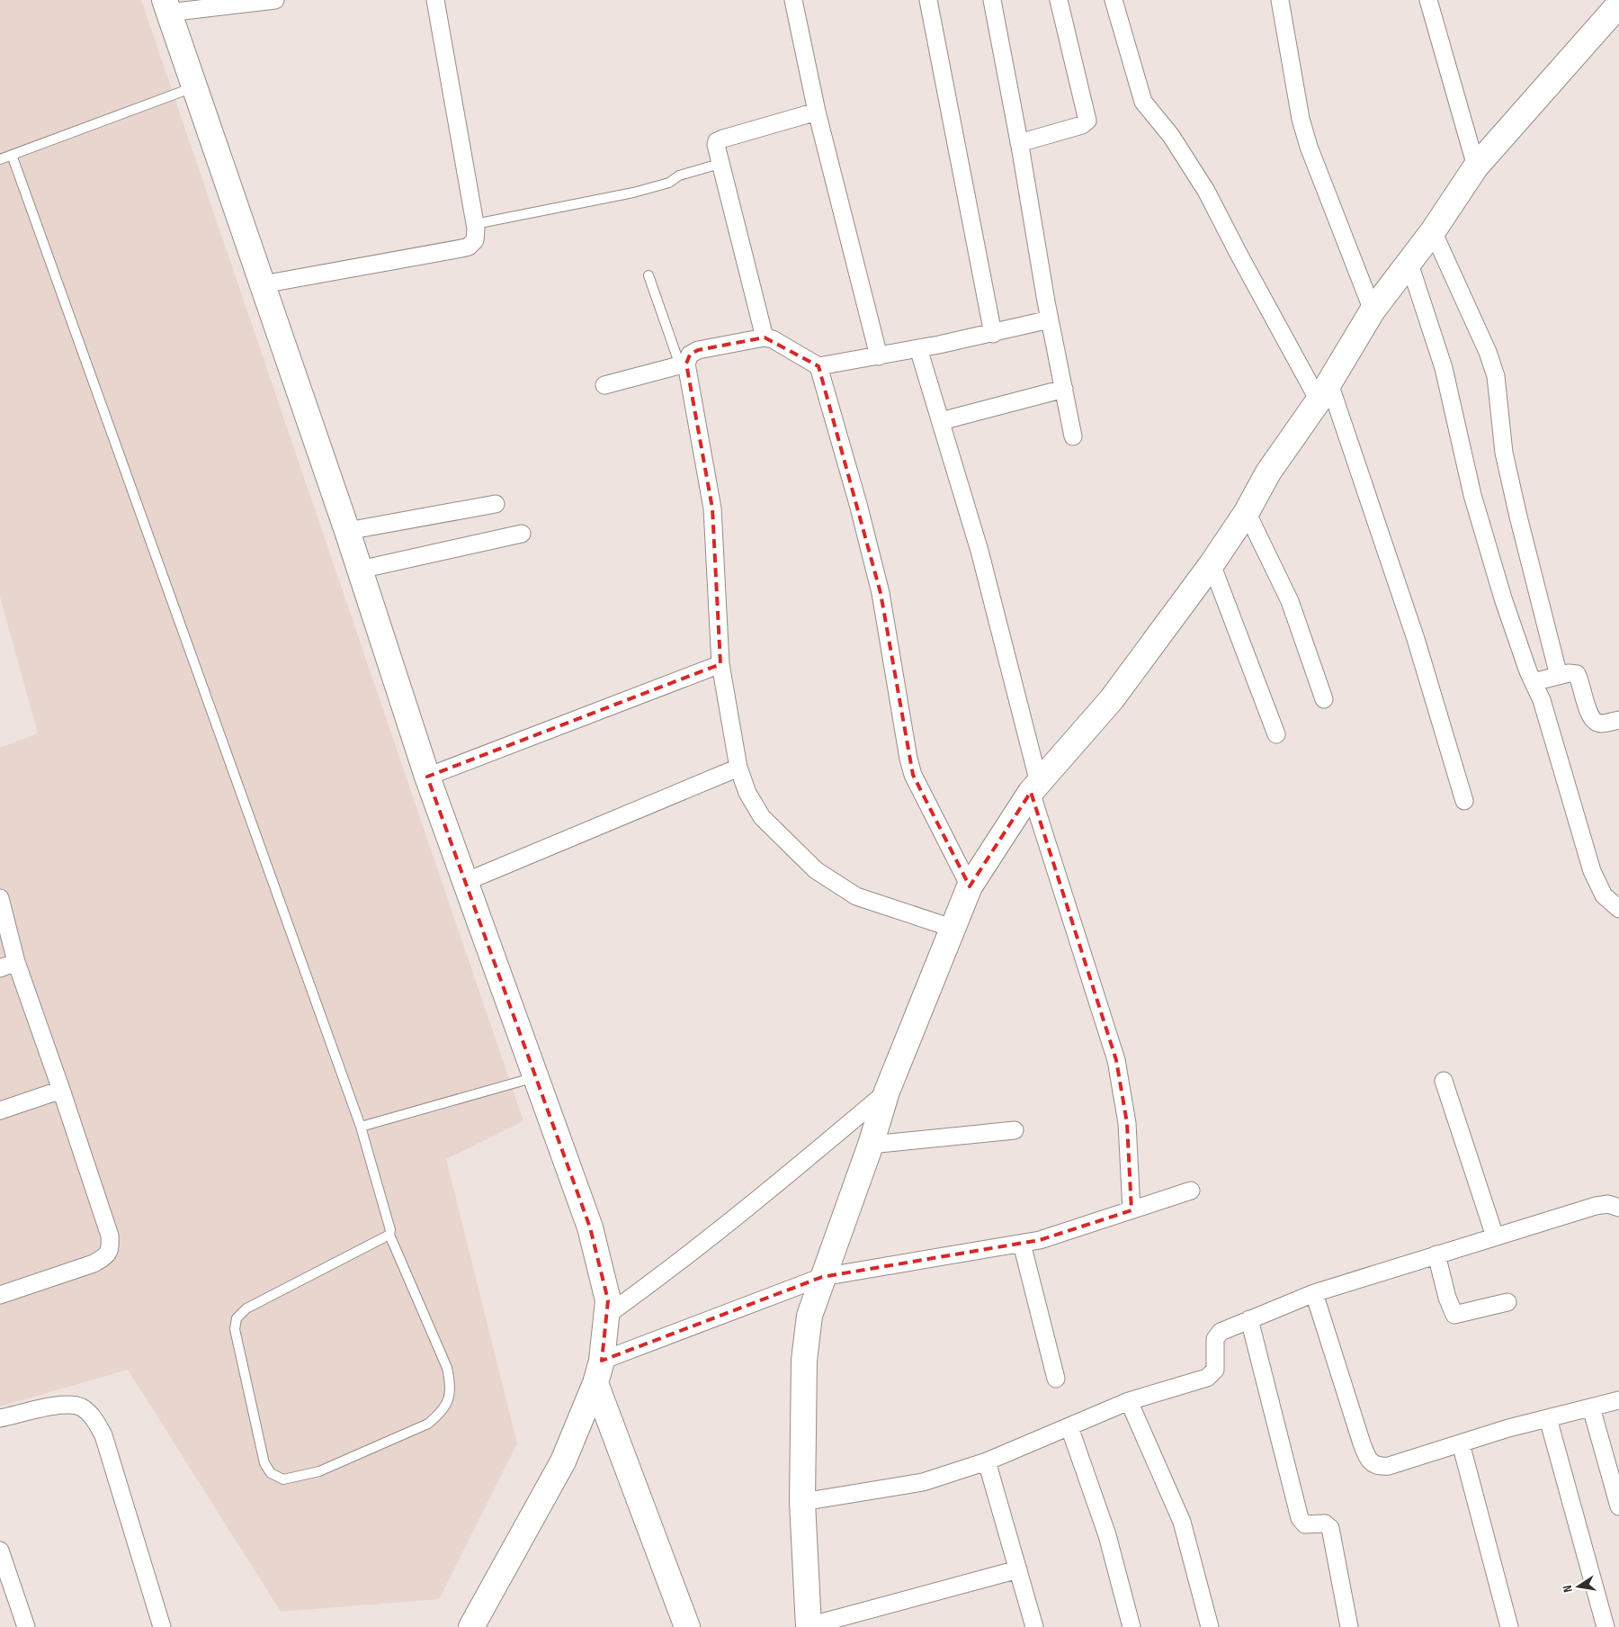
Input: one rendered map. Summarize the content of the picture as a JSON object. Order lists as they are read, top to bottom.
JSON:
{
  "north": "left"
}
